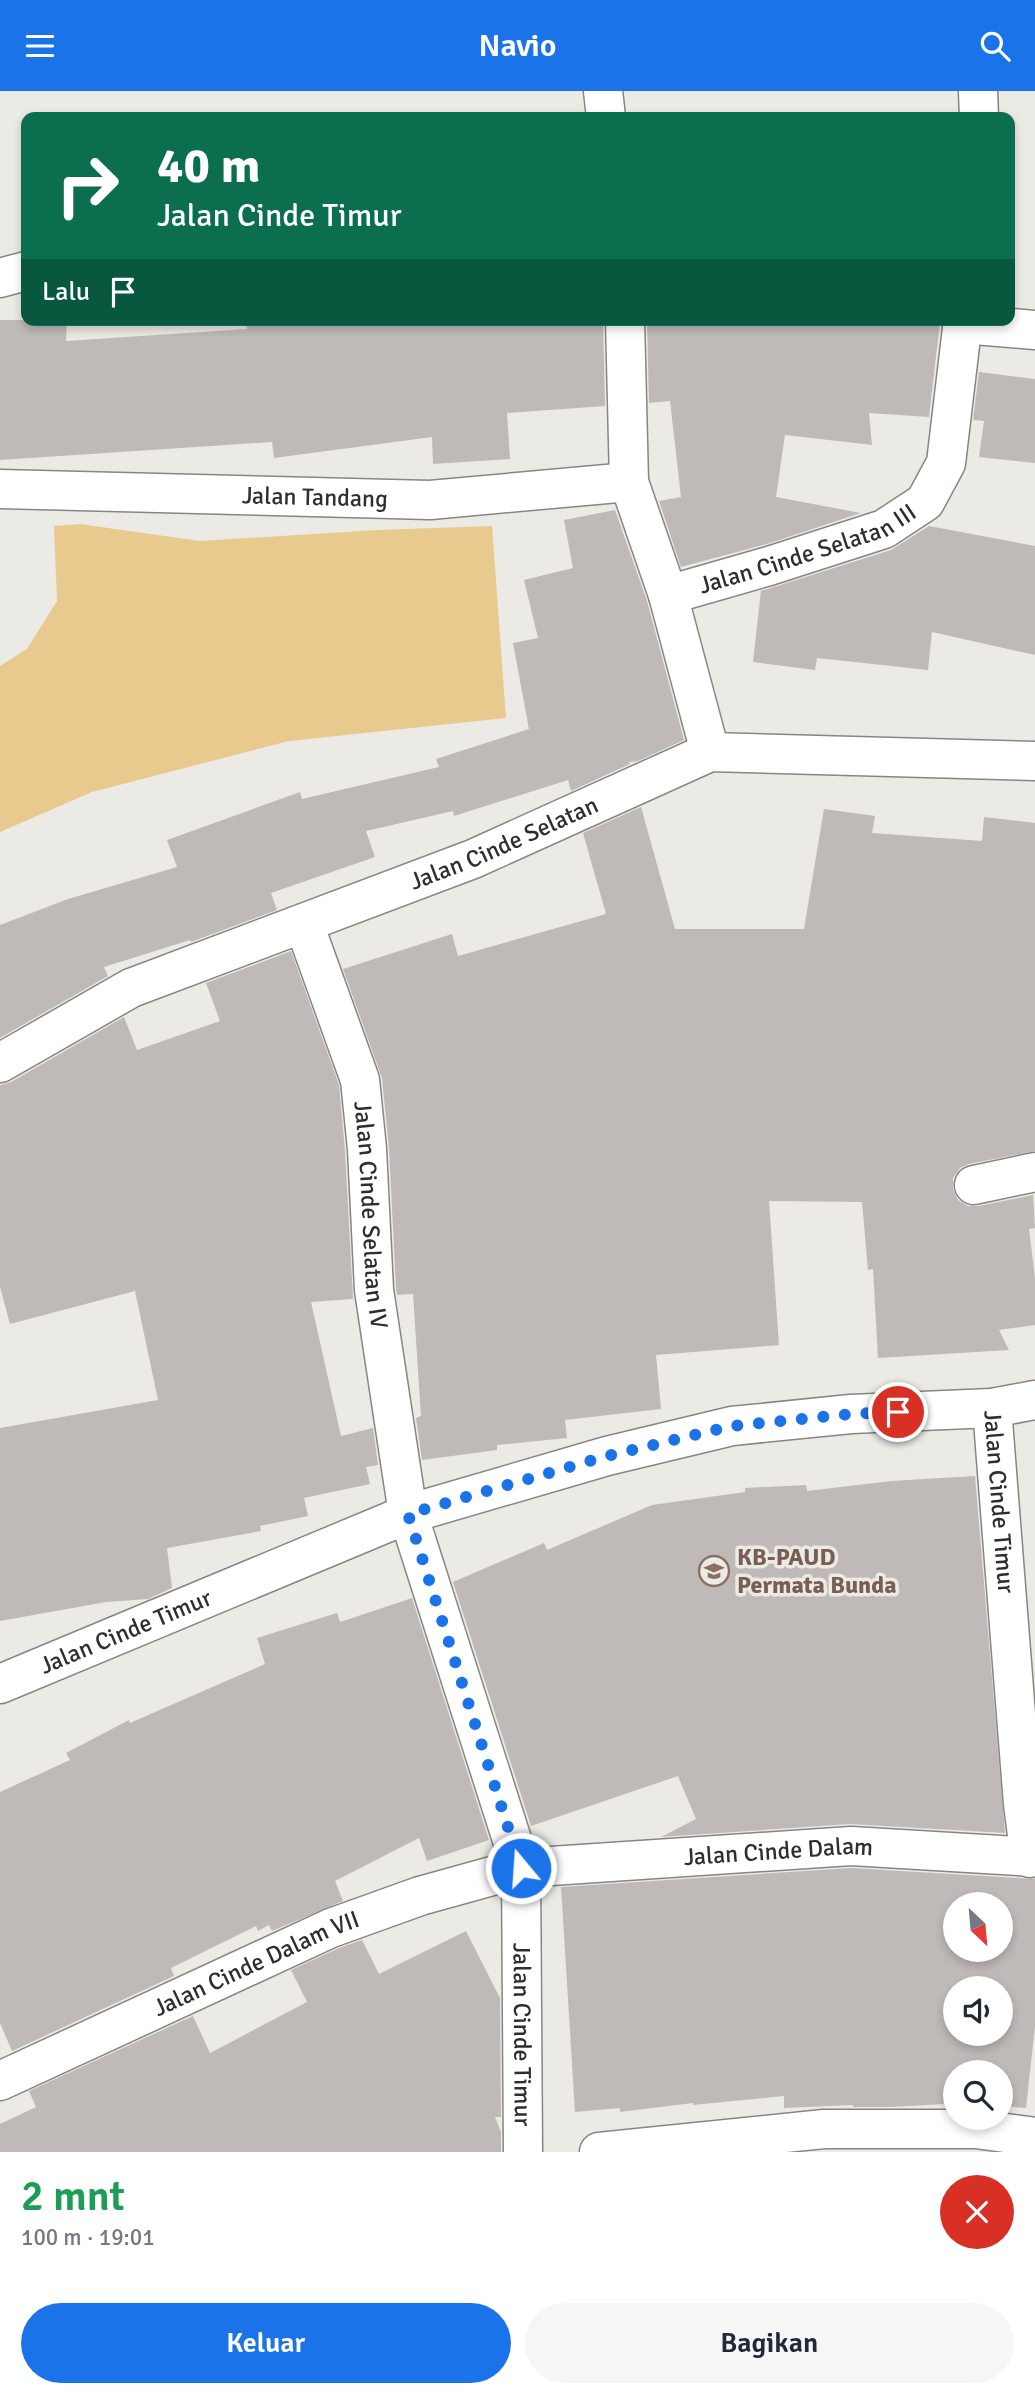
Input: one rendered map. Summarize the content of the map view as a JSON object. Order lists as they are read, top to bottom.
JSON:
{
  "streets": {
    "street": [
      "Jalan Tandang",
      "Jalan Cinde Selatan III",
      "Jalan Cinde Selatan",
      "Jalan Cinde Selatan IV",
      "Jalan Cinde Timur",
      "Jalan Cinde Dalam",
      "Jalan Cinde Dalam VII"
    ]
  },
  "crossings": [
    ["Jalan Tandang", "Jalan Cinde Selatan III"],
    ["Jalan Cinde Selatan III", "Jalan Cinde Selatan"],
    ["Jalan Cinde Selatan", "Jalan Cinde Selatan IV"],
    ["Jalan Cinde Selatan IV", "Jalan Cinde Timur"],
    ["Jalan Cinde Timur", "Jalan Cinde Dalam"],
    ["Jalan Cinde Timur", "Jalan Cinde Dalam VII"],
    ["Jalan Cinde Dalam", "Jalan Cinde Dalam VII"]
  ],
  "places": {
    "school or university": ["KB-PAUD Permata Bunda"]
  },
  "north": "bottom right",
  "page": {
    "header": "Navio",
    "turn": ["40 m", "Jalan Cinde Timur"],
    "then": "Lalu",
    "heading": ["2 mnt", "100 m · 19:01"],
    "buttons": ["Keluar", "Bagikan"]
  }
}
